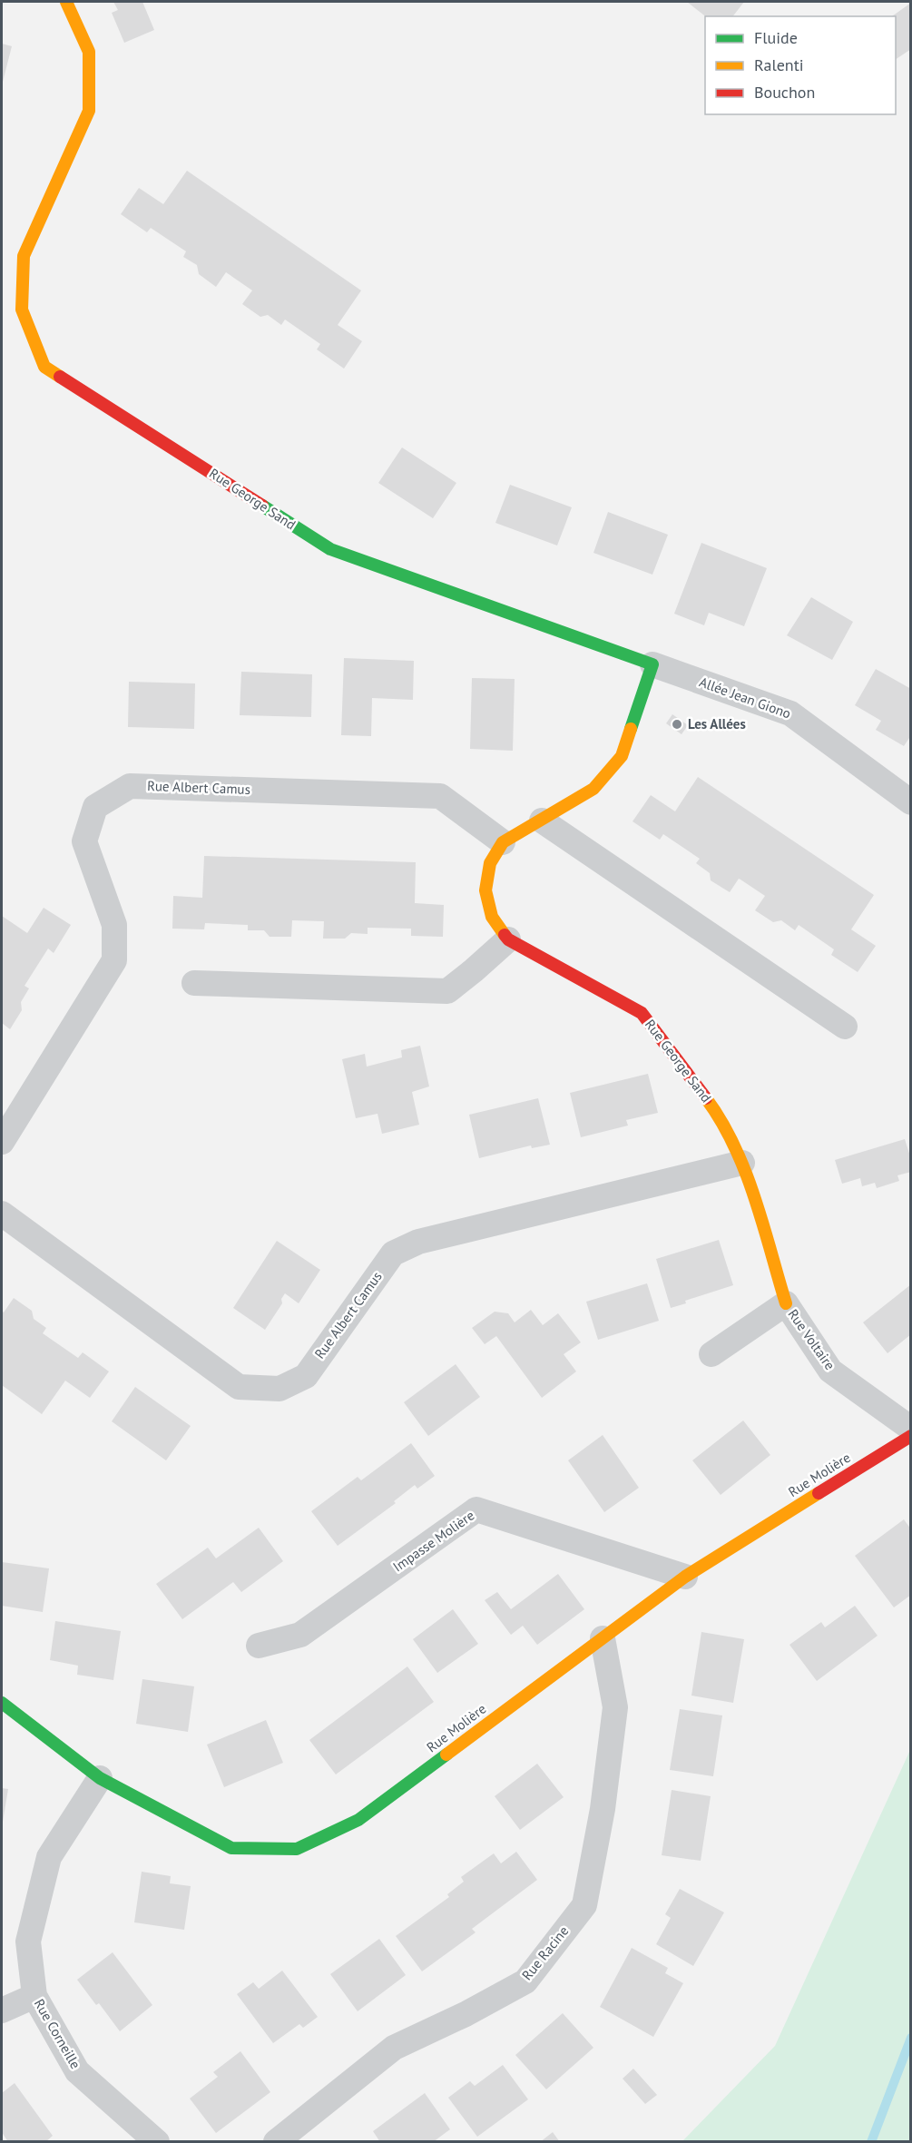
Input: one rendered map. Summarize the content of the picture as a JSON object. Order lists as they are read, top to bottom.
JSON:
{
  "streets": {
    "street": [
      "Rue George Sand",
      "Allée Jean Giono",
      "Rue Albert Camus",
      "Rue Voltaire",
      "Rue Molière",
      "Impasse Molière",
      "Rue Racine",
      "Rue Corneille"
    ]
  },
  "crossings": [
    ["Rue George Sand", "Allée Jean Giono"],
    ["Rue George Sand", "Rue Albert Camus"],
    ["Rue George Sand", "Rue Voltaire"],
    ["Rue Molière", "Impasse Molière"],
    ["Rue Molière", "Rue Racine"],
    ["Rue Molière", "Rue Corneille"]
  ],
  "places": ["Les Allées"],
  "legend": ["Fluide", "Ralenti", "Bouchon"]
}
